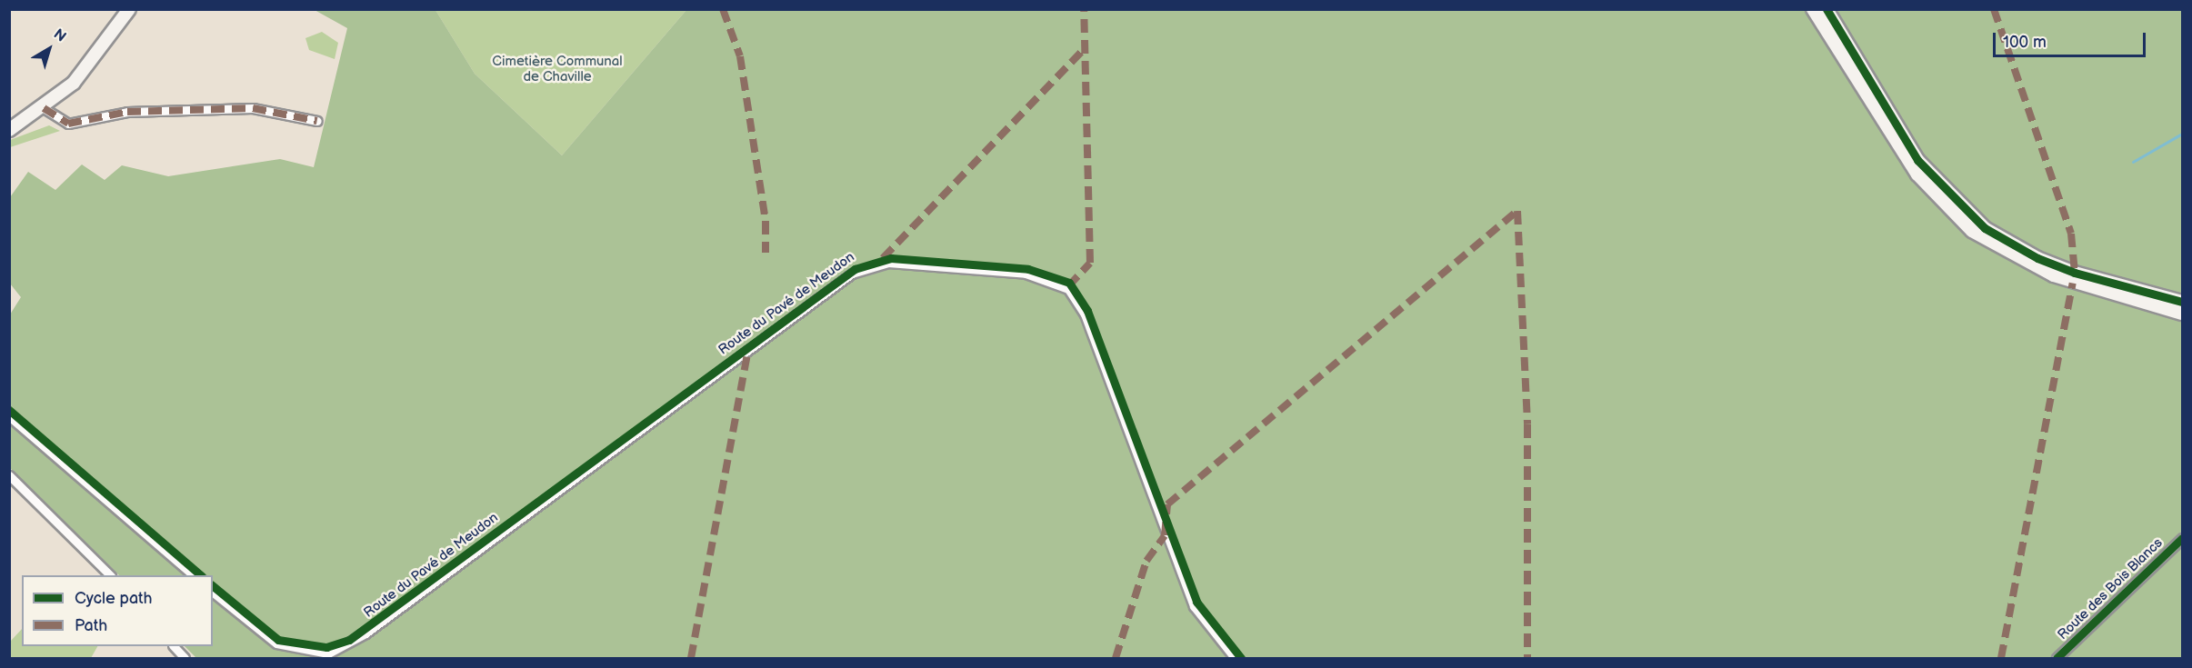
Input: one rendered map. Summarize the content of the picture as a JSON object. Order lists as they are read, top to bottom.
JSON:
{
  "streets": {
    "street": ["Route du Pavé de Meudon", "Route des Bois Blancs"]
  },
  "parks": ["Cimetière Communal de Chaville"],
  "legend": ["Cycle path", "Path"],
  "scale_bar": "100 m",
  "north": "top right"
}
